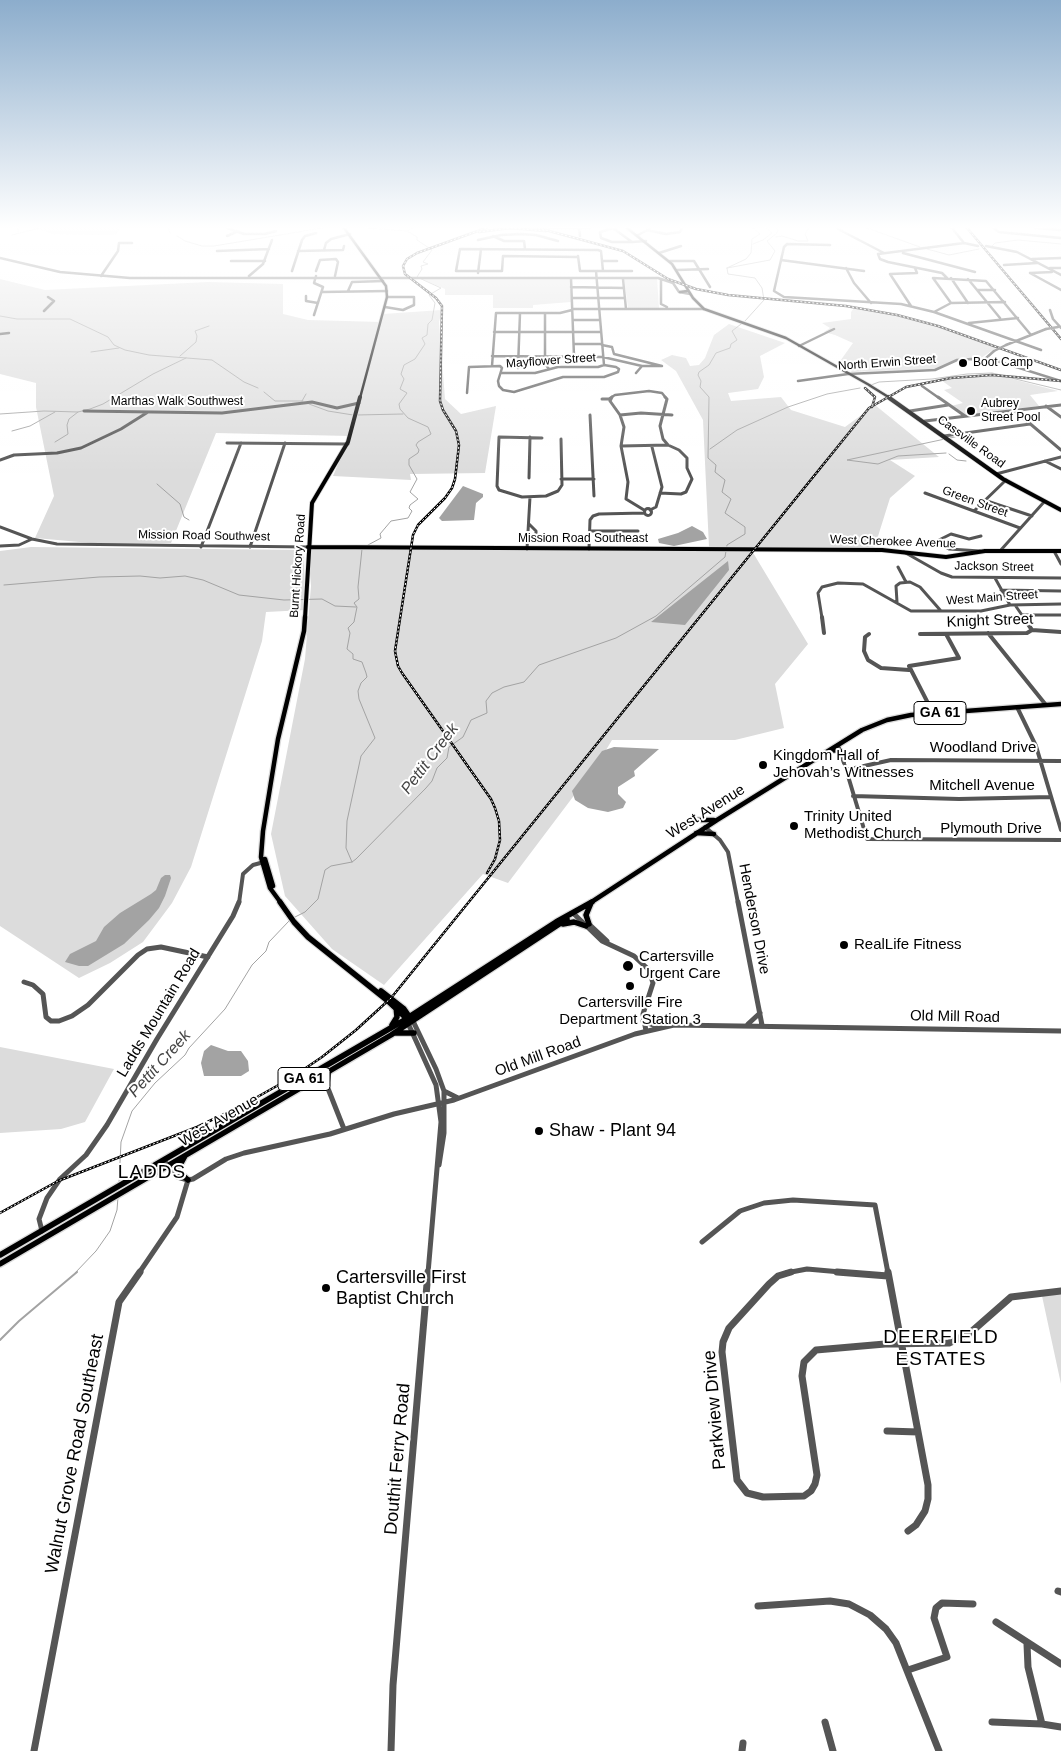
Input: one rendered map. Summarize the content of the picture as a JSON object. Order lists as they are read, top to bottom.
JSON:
{
  "streets": {
    "main road": [
      "Cassville Road",
      "Mission Road Southwest",
      "Mission Road Southeast",
      "West Cherokee Avenue",
      "Burnt Hickory Road",
      "GA 61",
      "West Avenue"
    ],
    "street": [
      "Mayflower Street",
      "North Erwin Street",
      "Marthas Walk Southwest",
      "Green Street",
      "Jackson Street",
      "West Main Street",
      "Knight Street",
      "Woodland Drive",
      "Mitchell Avenue",
      "Plymouth Drive",
      "Henderson Drive",
      "Ladds Mountain Road",
      "Old Mill Road",
      "Parkview Drive",
      "Walnut Grove Road Southeast",
      "Douthit Ferry Road"
    ]
  },
  "crossings": [
    ["North Erwin Street", "Cassville Road"],
    ["Marthas Walk Southwest", "Burnt Hickory Road"],
    ["Mission Road Southwest", "Mission Road Southeast"],
    ["Mission Road Southwest", "Burnt Hickory Road"],
    ["Mission Road Southeast", "West Cherokee Avenue"],
    ["West Cherokee Avenue", "Jackson Street"],
    ["Burnt Hickory Road", "West Avenue"],
    ["Burnt Hickory Road", "Ladds Mountain Road"],
    ["Burnt Hickory Road", "Douthit Ferry Road"],
    ["Mitchell Avenue", "Plymouth Drive"],
    ["West Avenue", "Henderson Drive"],
    ["West Avenue", "Ladds Mountain Road"],
    ["West Avenue", "Douthit Ferry Road"],
    ["Henderson Drive", "Old Mill Road"],
    ["Old Mill Road", "Walnut Grove Road Southeast"],
    ["Old Mill Road", "Douthit Ferry Road"]
  ],
  "districts": ["LADDS", "DEERFIELD ESTATES"],
  "water": ["Pettit Creek"],
  "places": [
    "Boot Camp",
    "Aubrey Street Pool",
    "Kingdom Hall of Jehovah’s Witnesses",
    "Trinity United Methodist Church",
    "RealLife Fitness",
    "Cartersville Urgent Care",
    "Cartersville Fire Department Station 3",
    "Shaw - Plant 94",
    "Cartersville First Baptist Church"
  ]
}
